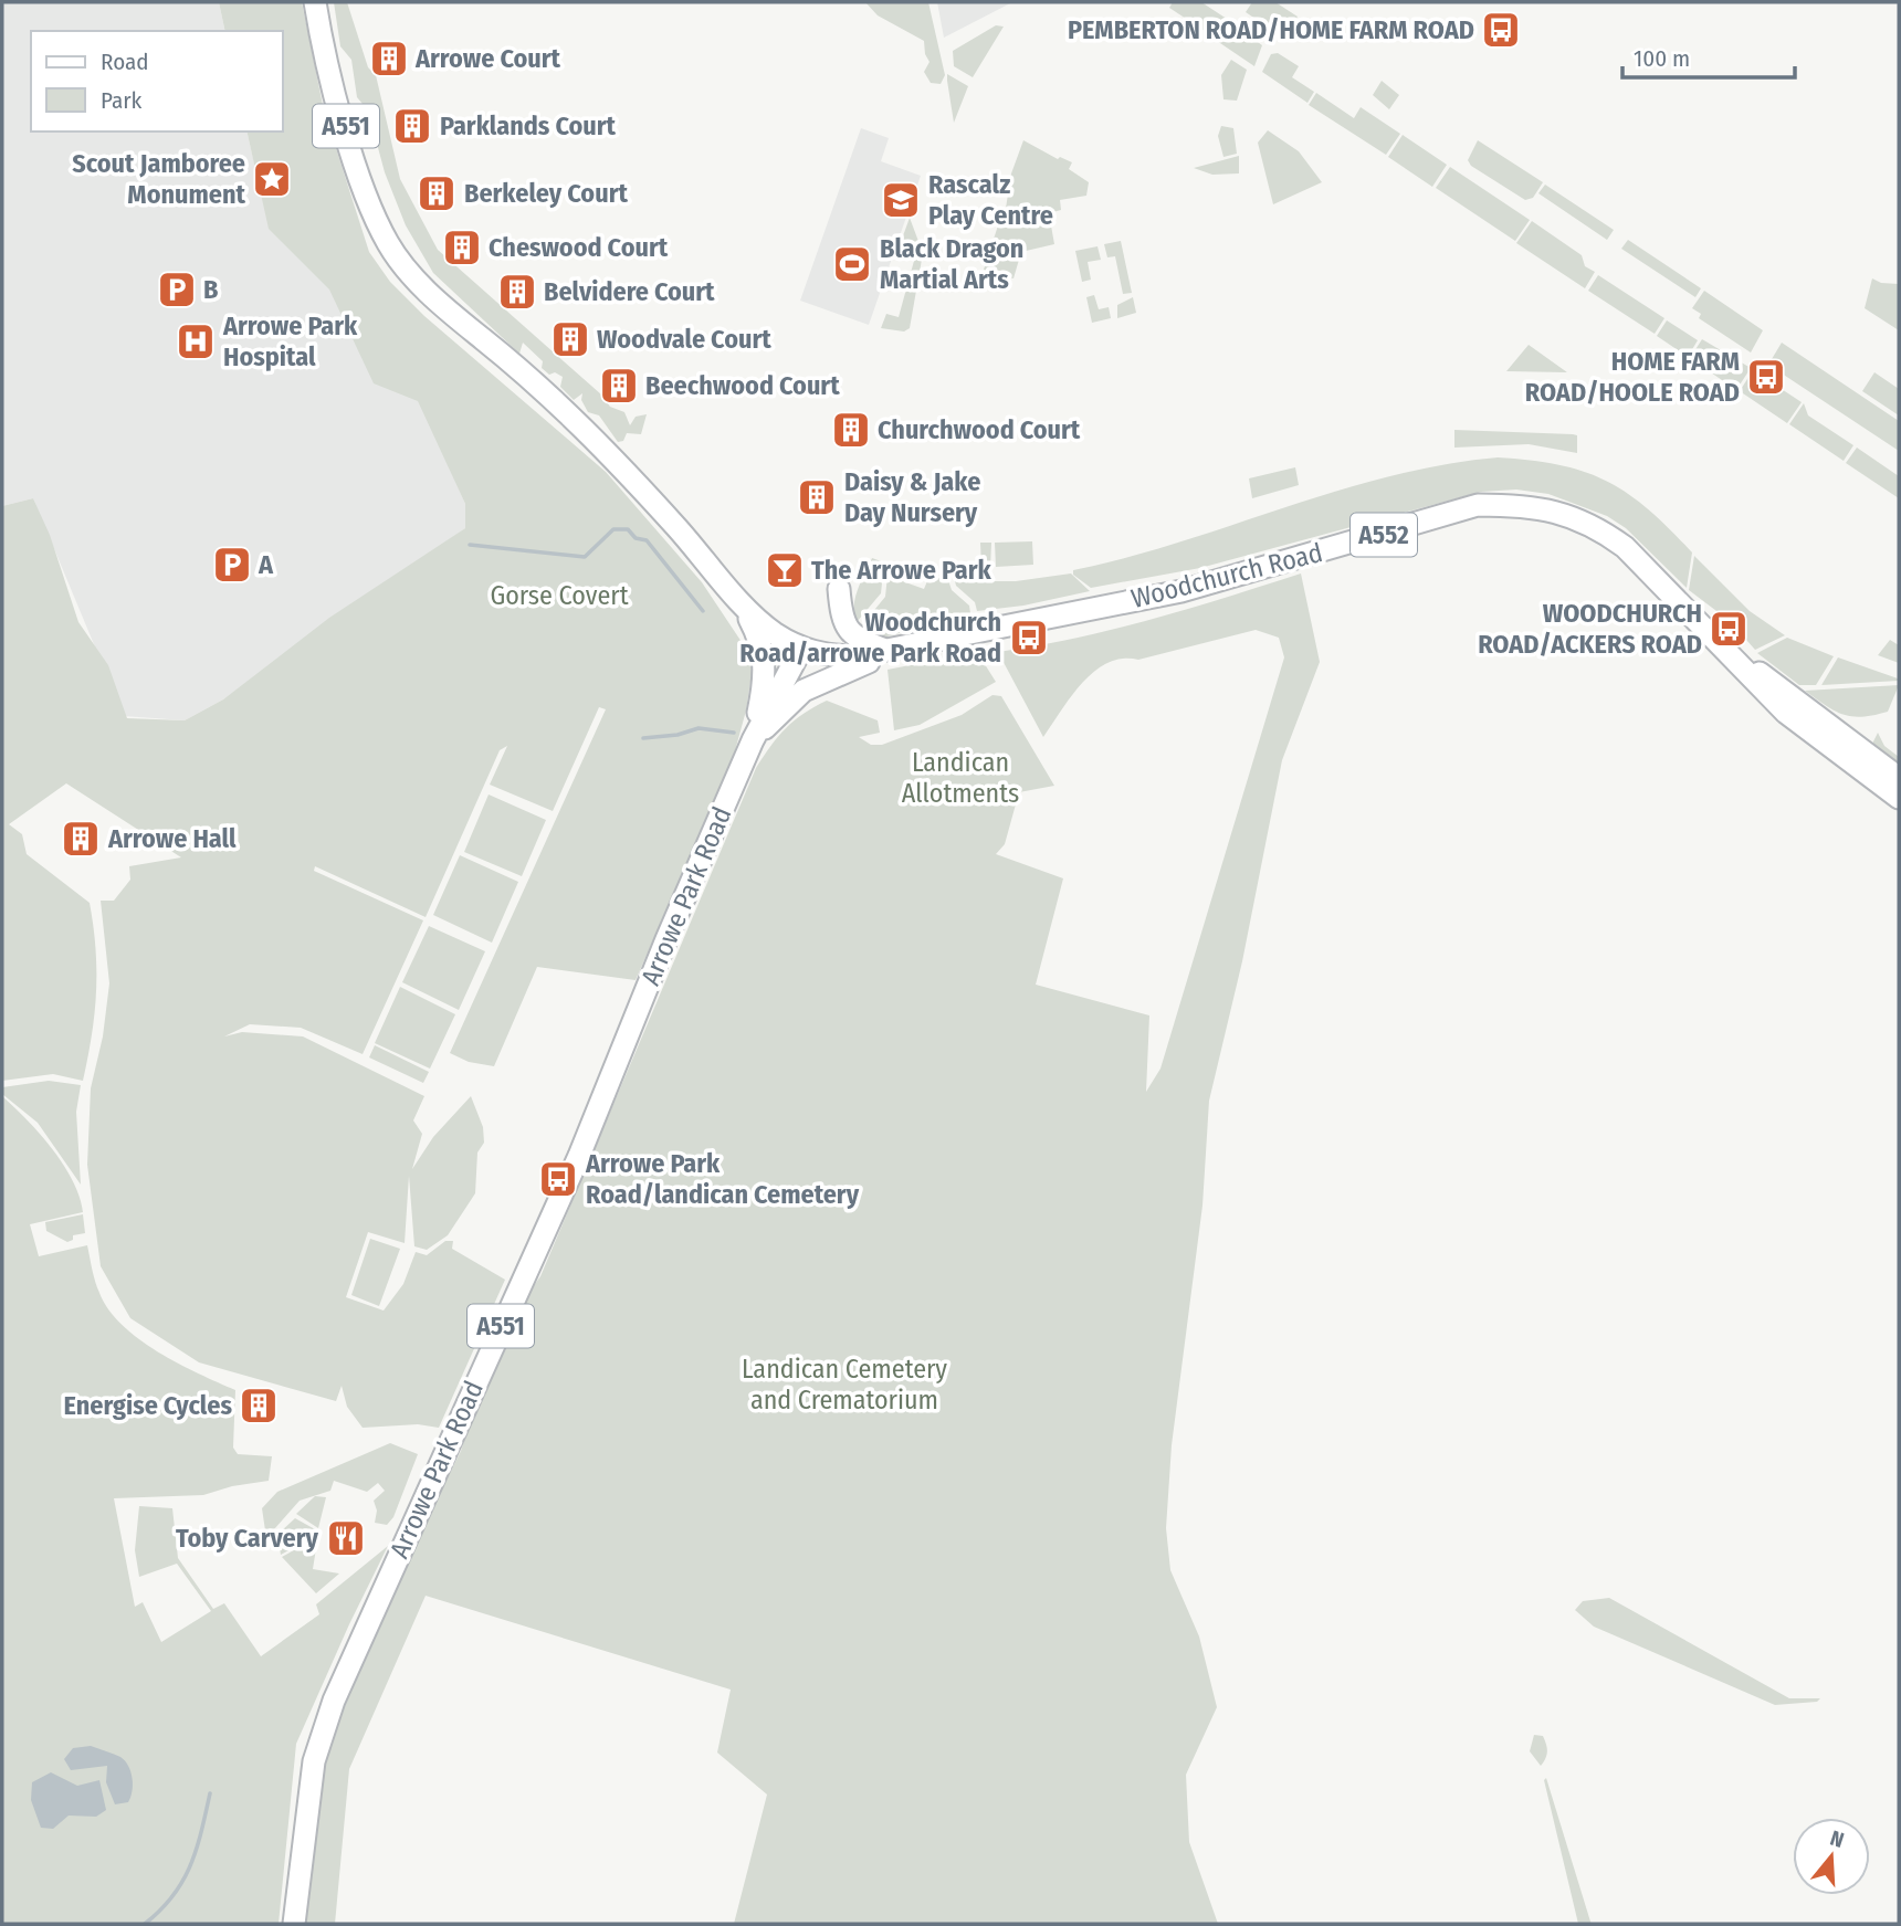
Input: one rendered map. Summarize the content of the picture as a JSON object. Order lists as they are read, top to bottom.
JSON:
{
  "streets": {
    "main road": [
      "A551",
      "A552",
      "Woodchurch Road",
      "Arrowe Park Road"
    ]
  },
  "crossings": [
    ["A551", "Woodchurch Road"],
    ["A551", "Arrowe Park Road"],
    ["Woodchurch Road", "Arrowe Park Road"]
  ],
  "parks": ["Gorse Covert", "Landican Allotments", "Landican Cemetery and Crematorium"],
  "places": {
    "bus stop": [
      "PEMBERTON ROAD/HOME FARM ROAD",
      "HOME FARM ROAD/HOOLE ROAD",
      "WOODCHURCH ROAD/ACKERS ROAD",
      "Woodchurch Road/arrowe Park Road",
      "Arrowe Park Road/landican Cemetery"
    ],
    "building": [
      "Arrowe Court",
      "Parklands Court",
      "Berkeley Court",
      "Cheswood Court",
      "Belvidere Court",
      "Woodvale Court",
      "Beechwood Court",
      "Churchwood Court",
      "Daisy & Jake Day Nursery",
      "Arrowe Hall",
      "Energise Cycles"
    ],
    "place": ["Scout Jamboree Monument"],
    "school or university": ["Rascalz Play Centre"],
    "sports": ["Black Dragon Martial Arts"],
    "parking": ["B", "A"],
    "hospital": ["Arrowe Park Hospital"],
    "bar": ["The Arrowe Park"],
    "restaurant": ["Toby Carvery"]
  },
  "legend": ["Road", "Park"],
  "scale_bar": "100 m",
  "north": "top"
}
